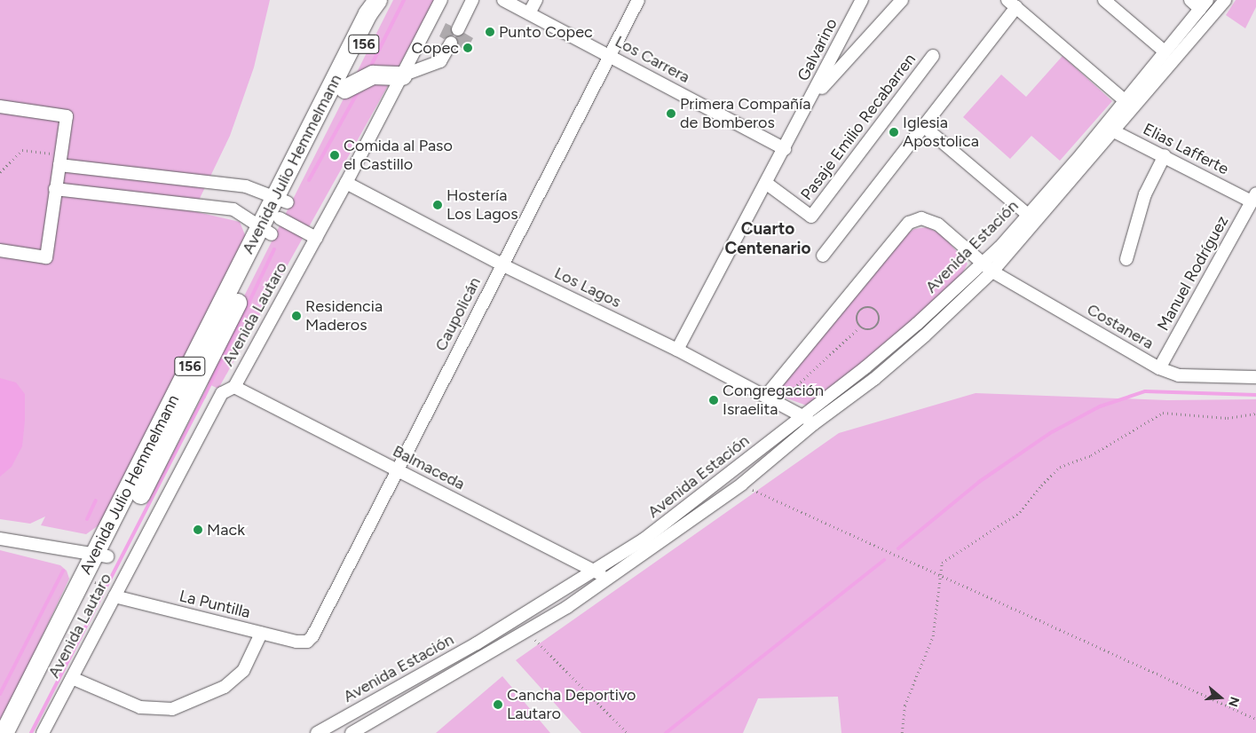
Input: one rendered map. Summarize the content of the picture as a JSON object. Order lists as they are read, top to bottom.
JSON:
{
  "streets": {
    "highway": ["156", "Avenida Julio Hemmelmann"],
    "street": [
      "Galvarino",
      "Los Carrera",
      "Pasaje Emilio Recabarren",
      "Elias Lafferte",
      "Avenida Estación",
      "Manuel Rodríguez",
      "Los Lagos",
      "Avenida Lautaro",
      "Caupolicán",
      "Costanera",
      "Balmaceda",
      "La Puntilla"
    ]
  },
  "crossings": [
    ["Galvarino", "Los Carrera"],
    ["Galvarino", "Pasaje Emilio Recabarren"],
    ["Galvarino", "Los Lagos"],
    ["Los Carrera", "Caupolicán"],
    ["Elias Lafferte", "Avenida Estación"],
    ["Elias Lafferte", "Manuel Rodríguez"],
    ["Avenida Estación", "Los Lagos"],
    ["Avenida Estación", "Costanera"],
    ["Avenida Estación", "Balmaceda"],
    ["Manuel Rodríguez", "Costanera"],
    ["Los Lagos", "Avenida Lautaro"],
    ["Los Lagos", "Caupolicán"],
    ["Los Lagos", "Costanera"],
    ["Avenida Lautaro", "Balmaceda"],
    ["Avenida Lautaro", "La Puntilla"],
    ["Caupolicán", "Balmaceda"],
    ["Caupolicán", "La Puntilla"]
  ],
  "districts": ["Cuarto Centenario"],
  "places": [
    "Punto Copec",
    "Copec",
    "Primera Compañía de Bomberos",
    "Iglesia Apostolica",
    "Comida al Paso el Castillo",
    "Hostería Los Lagos",
    "Residencia Maderos",
    "Congregación Israelita",
    "Mack",
    "Cancha Deportivo Lautaro"
  ],
  "north": "right"
}
